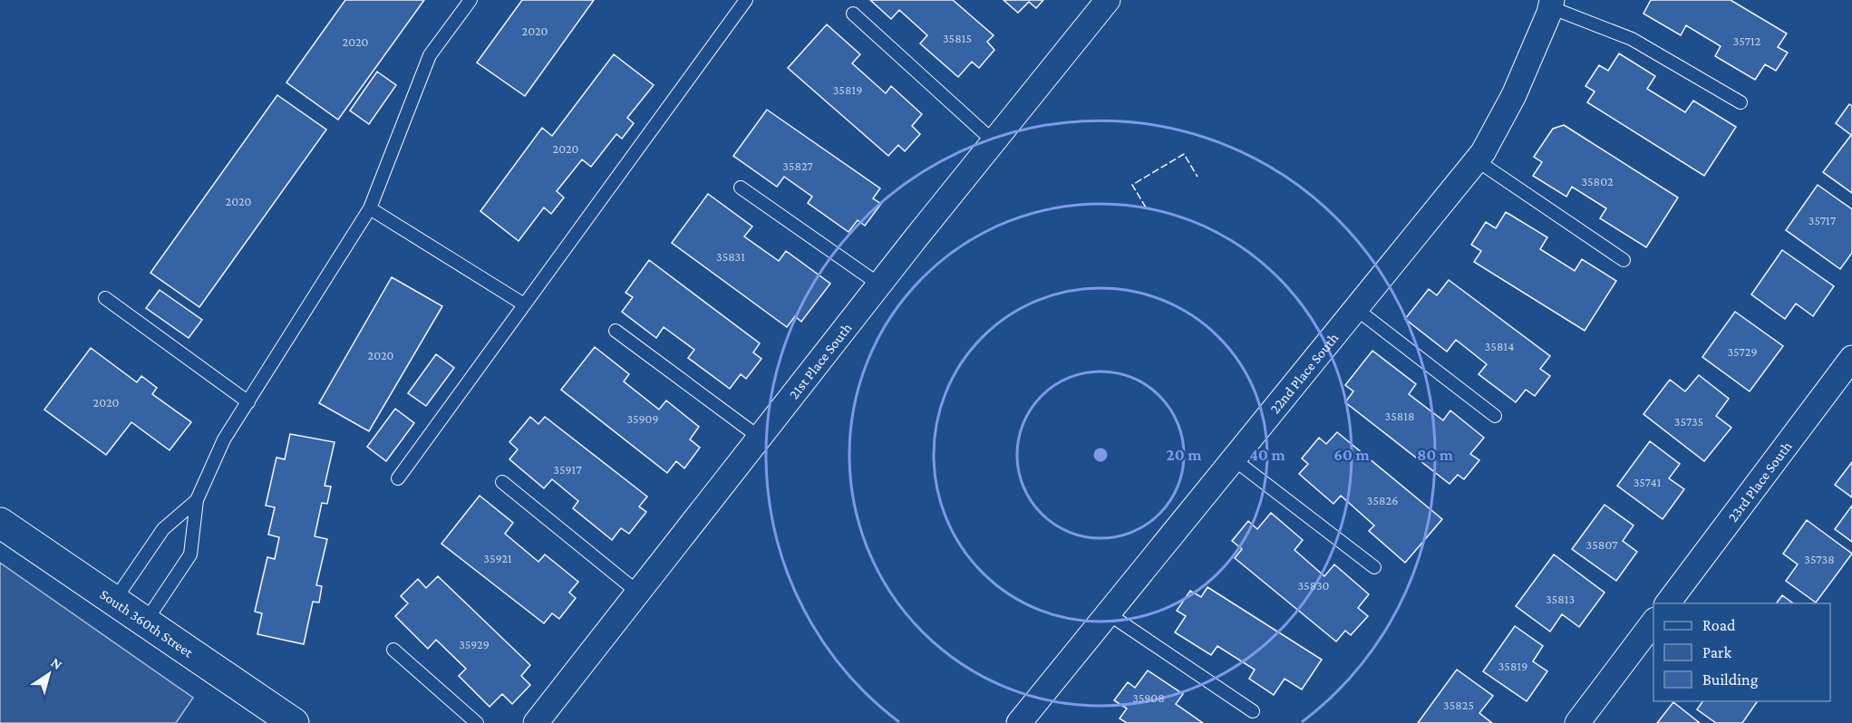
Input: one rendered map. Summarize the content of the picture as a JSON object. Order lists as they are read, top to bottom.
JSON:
{
  "streets": {
    "street": [
      "21st Place South",
      "22nd Place South",
      "23rd Place South",
      "South 360th Street"
    ]
  },
  "house_numbers": [
    "2020",
    "35815",
    "35712",
    "2020",
    "35819",
    "2020",
    "35827",
    "35802",
    "2020",
    "35717",
    "35831",
    "35814",
    "35729",
    "2020",
    "2020",
    "35818",
    "35909",
    "35735",
    "35917",
    "35741",
    "35826",
    "35807",
    "35921",
    "35738",
    "35830",
    "35813",
    "35929",
    "35819",
    "35908",
    "35825"
  ],
  "legend": ["Road", "Park", "Building"],
  "north": "top right",
  "rings": [
    "20 m",
    "40 m",
    "60 m",
    "80 m"
  ]
}
